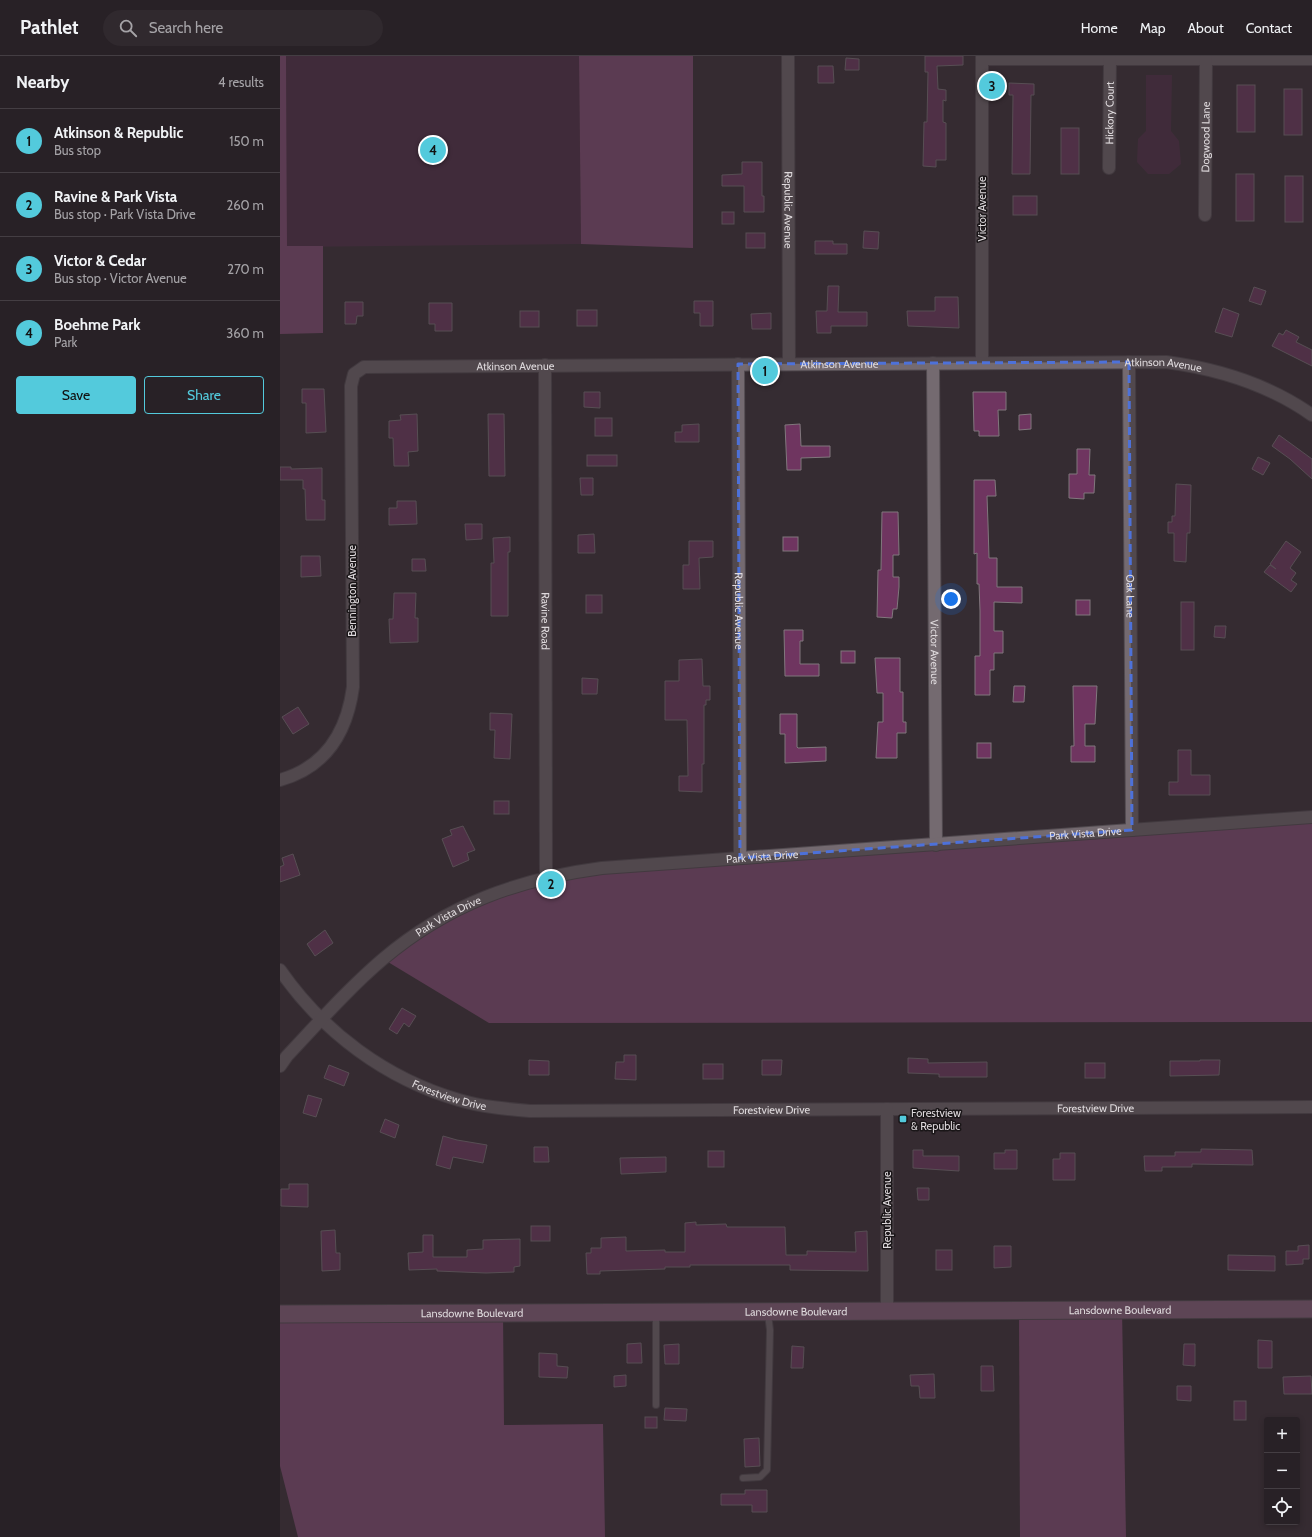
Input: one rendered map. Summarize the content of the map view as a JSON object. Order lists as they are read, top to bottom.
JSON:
{
  "streets": {
    "street": [
      "Hickory Court",
      "Dogwood Lane",
      "Victor Avenue",
      "Republic Avenue",
      "Atkinson Avenue",
      "Bennington Avenue",
      "Oak Lane",
      "Ravine Road",
      "Park Vista Drive",
      "Forestview Drive",
      "Lansdowne Boulevard"
    ]
  },
  "crossings": [
    ["Victor Avenue", "Atkinson Avenue"],
    ["Victor Avenue", "Park Vista Drive"],
    ["Republic Avenue", "Atkinson Avenue"],
    ["Republic Avenue", "Park Vista Drive"],
    ["Republic Avenue", "Forestview Drive"],
    ["Republic Avenue", "Lansdowne Boulevard"],
    ["Atkinson Avenue", "Bennington Avenue"],
    ["Atkinson Avenue", "Oak Lane"],
    ["Atkinson Avenue", "Ravine Road"],
    ["Oak Lane", "Park Vista Drive"],
    ["Ravine Road", "Park Vista Drive"],
    ["Park Vista Drive", "Forestview Drive"]
  ],
  "places": {
    "transit": ["Forestview & Republic"]
  },
  "page": {
    "header": "Pathlet",
    "search": "Search here",
    "nav": [
      "Home",
      "Map",
      "About",
      "Contact"
    ],
    "heading": ["Nearby", "4 results"],
    "pins": [
      "3",
      "4",
      "1",
      "2"
    ],
    "list": [
      {
        "mark": "1",
        "name": "Atkinson & Republic",
        "note": "Bus stop",
        "value": "150 m"
      },
      {
        "mark": "2",
        "name": "Ravine & Park Vista",
        "note": "Bus stop · Park Vista Drive",
        "value": "260 m"
      },
      {
        "mark": "3",
        "name": "Victor & Cedar",
        "note": "Bus stop · Victor Avenue",
        "value": "270 m"
      },
      {
        "mark": "4",
        "name": "Boehme Park",
        "note": "Park",
        "value": "360 m"
      }
    ],
    "buttons": ["Save", "Share"],
    "map_buttons": ["+", "−"]
  }
}
